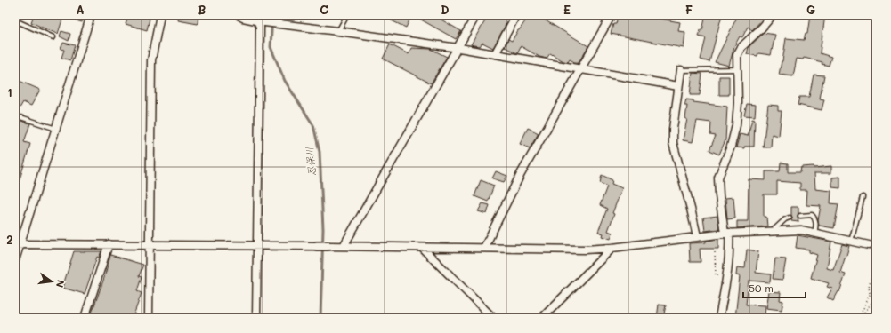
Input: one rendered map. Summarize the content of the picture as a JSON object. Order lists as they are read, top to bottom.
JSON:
{
  "water": ["忍保川"],
  "scale_bar": "50 m",
  "north": "right",
  "grid": {
    "columns": [
      "A",
      "B",
      "C",
      "D",
      "E",
      "F",
      "G"
    ],
    "rows": ["1", "2"]
  }
}
